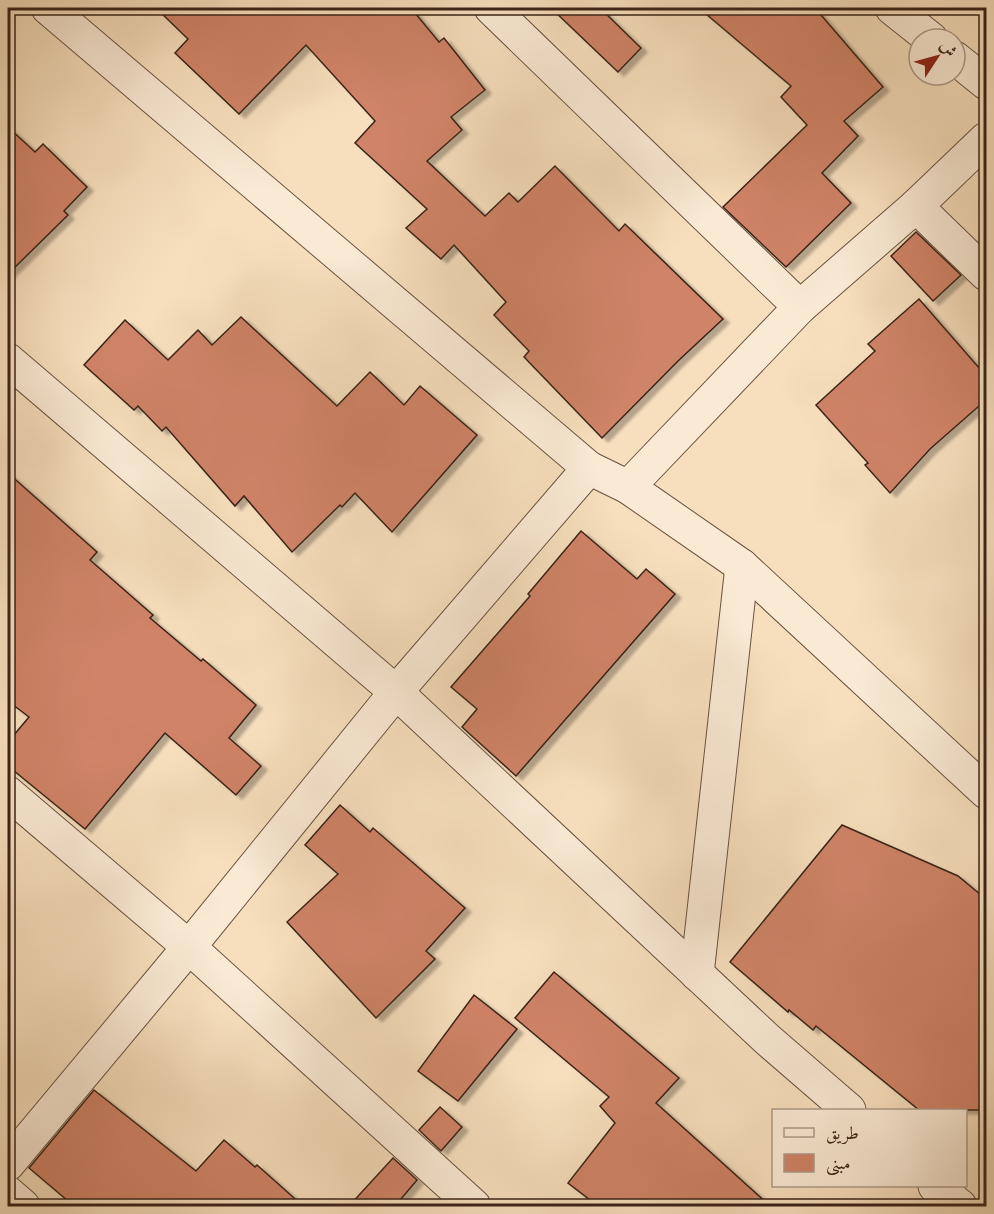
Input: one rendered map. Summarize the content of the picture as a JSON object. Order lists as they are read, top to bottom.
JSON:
{
  "legend": ["طريق", "مبنى"],
  "north": "top right"
}
